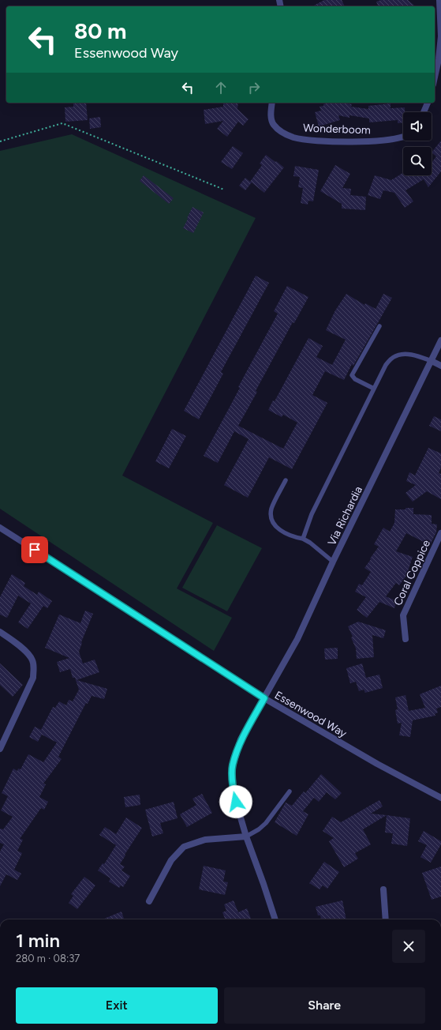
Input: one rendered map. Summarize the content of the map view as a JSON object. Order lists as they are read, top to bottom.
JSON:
{
  "streets": {
    "street": [
      "Wonderboom",
      "Via Richardia",
      "Coral Coppice",
      "Essenwood Way"
    ]
  },
  "crossings": [
    ["Via Richardia", "Essenwood Way"]
  ],
  "page": {
    "turn": ["80 m", "Essenwood Way"],
    "heading": ["1 min", "280 m · 08:37"],
    "buttons": ["Exit", "Share"]
  }
}
